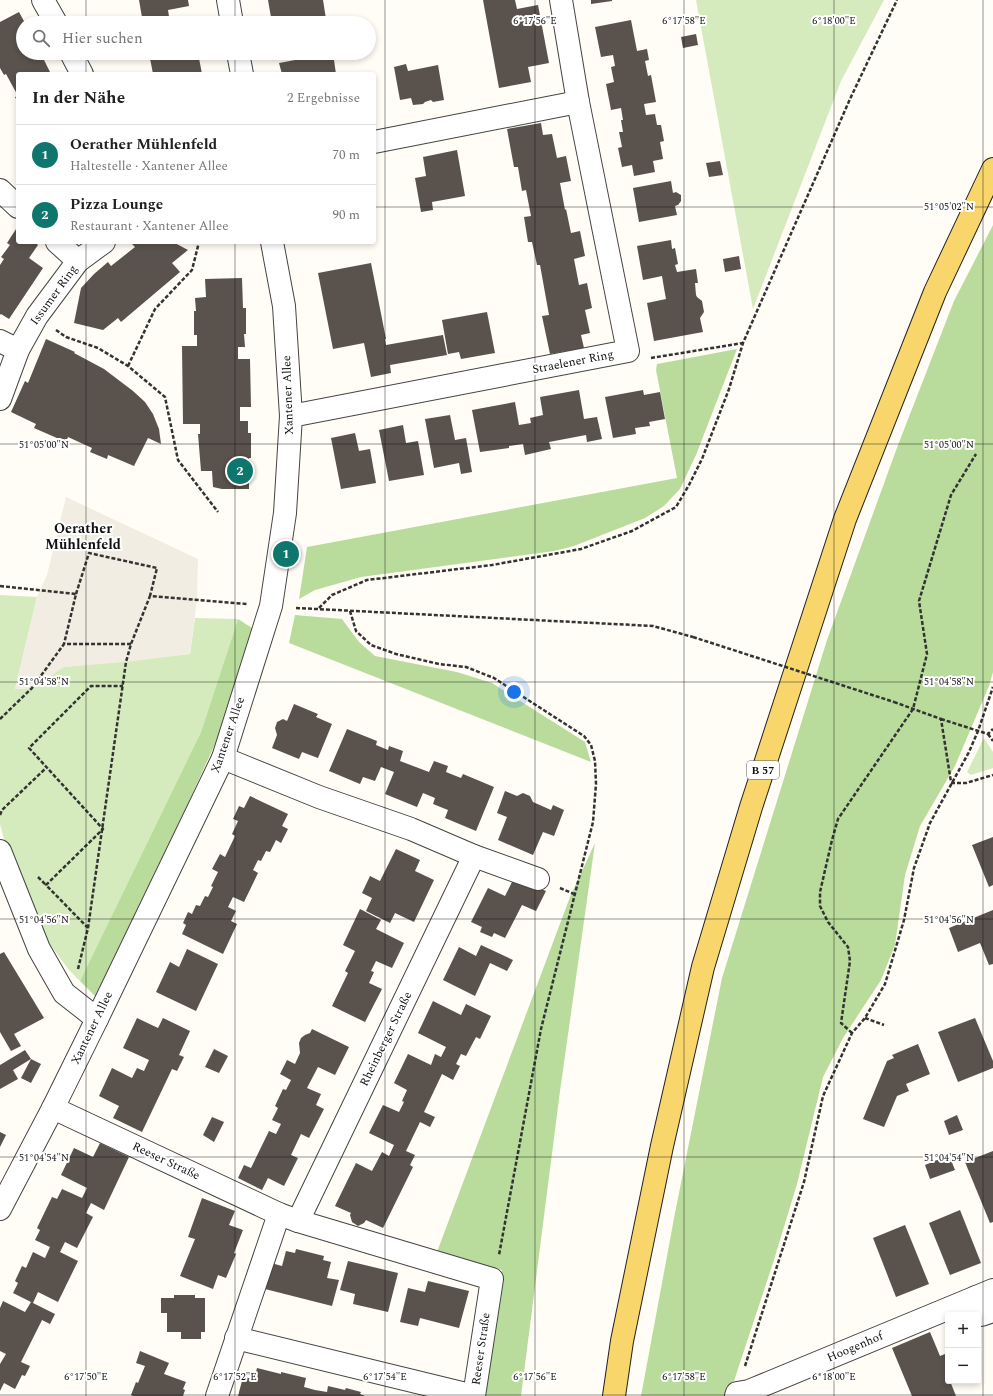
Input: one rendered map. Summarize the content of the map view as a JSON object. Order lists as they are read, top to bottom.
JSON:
{
  "streets": {
    "main road": ["B 57"],
    "street": [
      "Issumer Ring",
      "Straelener Ring",
      "Xantener Allee",
      "Rheinberger Straße",
      "Reeser Straße",
      "Hoogenhof"
    ]
  },
  "crossings": [
    ["Straelener Ring", "Xantener Allee"],
    ["Xantener Allee", "Reeser Straße"],
    ["Rheinberger Straße", "Reeser Straße"]
  ],
  "districts": ["Oerather Mühlenfeld"],
  "page": {
    "search": "Hier suchen",
    "heading": ["In der Nähe", "2 Ergebnisse"],
    "list": [
      {
        "mark": "1",
        "name": "Oerather Mühlenfeld",
        "note": "Haltestelle · Xantener Allee",
        "value": "70 m"
      },
      {
        "mark": "2",
        "name": "Pizza Lounge",
        "note": "Restaurant · Xantener Allee",
        "value": "90 m"
      }
    ],
    "pins": ["2", "1"],
    "map_buttons": ["+", "−"]
  },
  "coordinates": [
    "6°17'56\"E",
    "6°17'58\"E",
    "6°18'00\"E",
    "51°05'02\"N",
    "51°05'00\"N",
    "51°04'58\"N",
    "51°04'56\"N",
    "51°04'54\"N",
    "6°17'50\"E",
    "6°17'52\"E",
    "6°17'54\"E"
  ]
}
